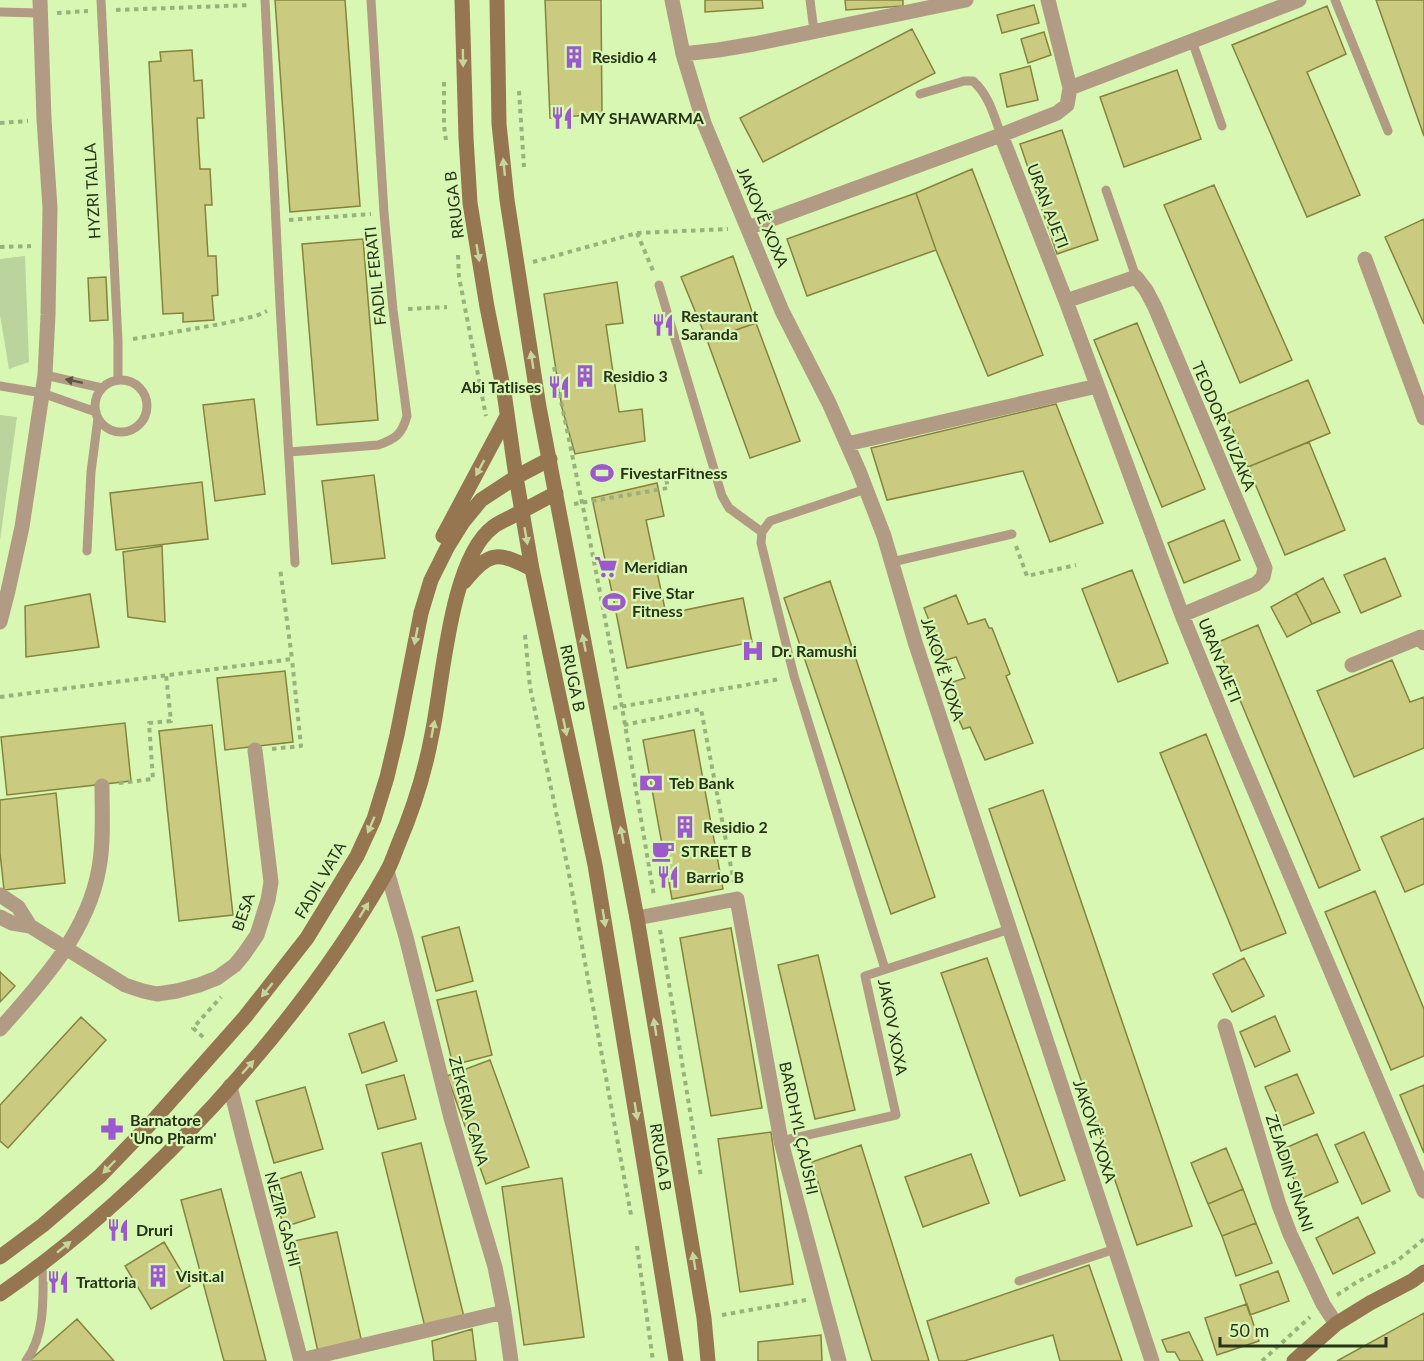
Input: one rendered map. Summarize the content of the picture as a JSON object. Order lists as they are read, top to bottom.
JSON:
{
  "streets": {
    "main road": ["RRUGA B", "FADIL VATA"],
    "street": [
      "URAN AJETI",
      "JAKOVË XOXA",
      "TEODOR MUZAKA",
      "BESA",
      "ZEKERIA CANA",
      "BARDHYL ÇAUSHI",
      "ZEJADIN SINANI",
      "NEZIR GASHI"
    ],
    "lane": ["HYZRI TALLA", "FADIL FERATI", "JAKOV XOXA"]
  },
  "crossings": [
    ["RRUGA B", "FADIL VATA"],
    ["URAN AJETI", "TEODOR MUZAKA"],
    ["JAKOVË XOXA", "JAKOV XOXA"],
    ["JAKOV XOXA", "BARDHYL ÇAUSHI"]
  ],
  "places": {
    "building": [
      "Residio 4",
      "Residio 3",
      "Residio 2",
      "Visit.al"
    ],
    "restaurant": [
      "MY SHAWARMA",
      "Restaurant Saranda",
      "Abi Tatlises",
      "Barrio B",
      "Druri",
      "Trattoria"
    ],
    "sports": ["FivestarFitness", "Five Star Fitness"],
    "supermarket": ["Meridian"],
    "hospital": ["Dr. Ramushi"],
    "bank": ["Teb Bank"],
    "cafe": ["STREET B"],
    "pharmacy": ["Barnatore 'Uno Pharm'"]
  },
  "scale_bar": "50 m"
}
